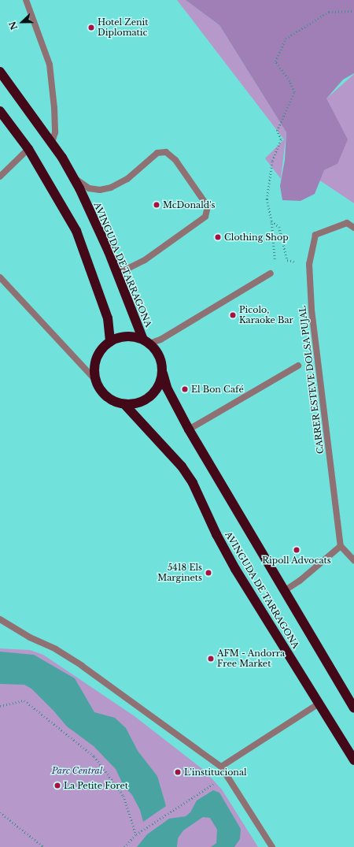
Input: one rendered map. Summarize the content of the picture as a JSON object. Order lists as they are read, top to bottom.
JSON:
{
  "streets": {
    "highway": ["AVINGUDA DE TARRAGONA"],
    "street": ["CARRER ESTEVE DOLSA PUJAL"]
  },
  "parks": ["Parc Central"],
  "places": [
    "Hotel Zenit Diplomatic",
    "McDonald's",
    "Clothing Shop",
    "Picolo, Karaoke Bar",
    "El Bon Café",
    "Ripoll Advocats",
    "5418 Els Marginets",
    "AFM - Andorra Free Market",
    "L’institucional",
    "La Petite Foret"
  ],
  "north": "left"
}
